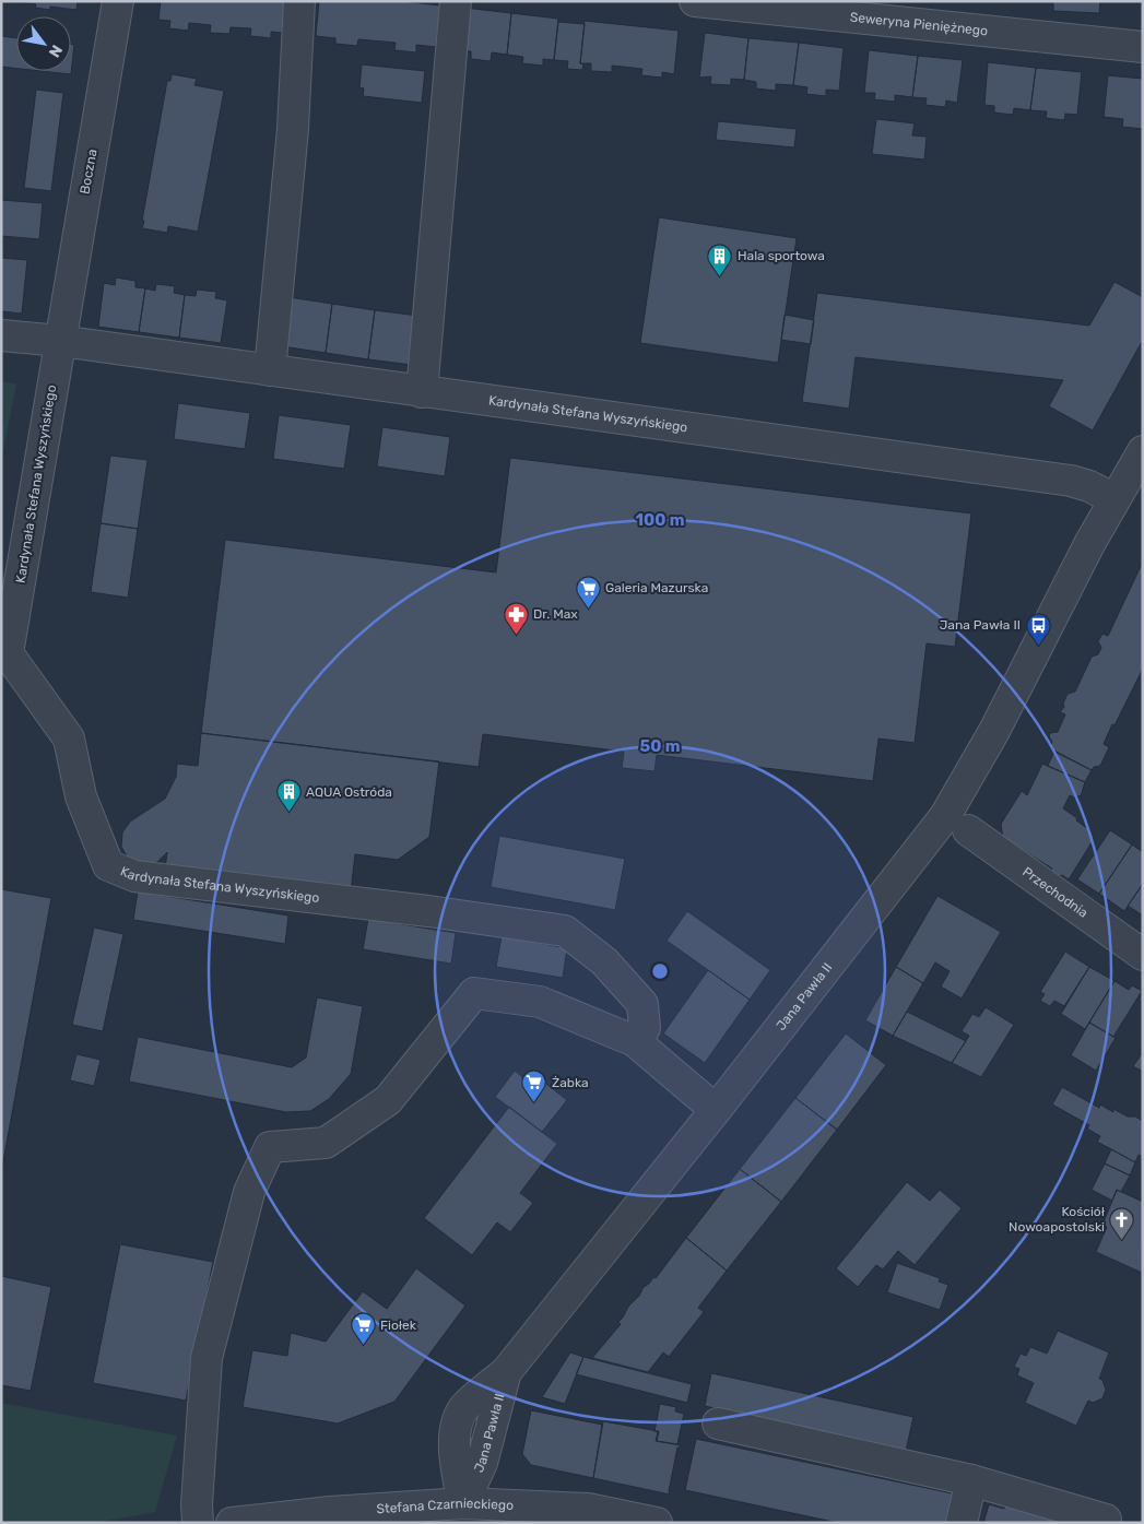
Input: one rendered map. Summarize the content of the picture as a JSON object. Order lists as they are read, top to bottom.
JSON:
{
  "streets": {
    "street": [
      "Seweryna Pieniężnego",
      "Boczna",
      "Kardynała Stefana Wyszyńskiego",
      "Przechodnia",
      "Jana Pawła II",
      "Stefana Czarnieckiego"
    ]
  },
  "crossings": [
    ["Boczna", "Kardynała Stefana Wyszyńskiego"],
    ["Kardynała Stefana Wyszyńskiego", "Jana Pawła II"],
    ["Jana Pawła II", "Stefana Czarnieckiego"]
  ],
  "places": {
    "building": ["Hala sportowa", "AQUA Ostróda"],
    "supermarket": ["Galeria Mazurska", "Żabka", "Fiołek"],
    "pharmacy": ["Dr. Max"],
    "bus stop": ["Jana Pawła II"],
    "church": ["Kościół Nowoapostolski"]
  },
  "north": "bottom right",
  "rings": ["100 m", "50 m"]
}
